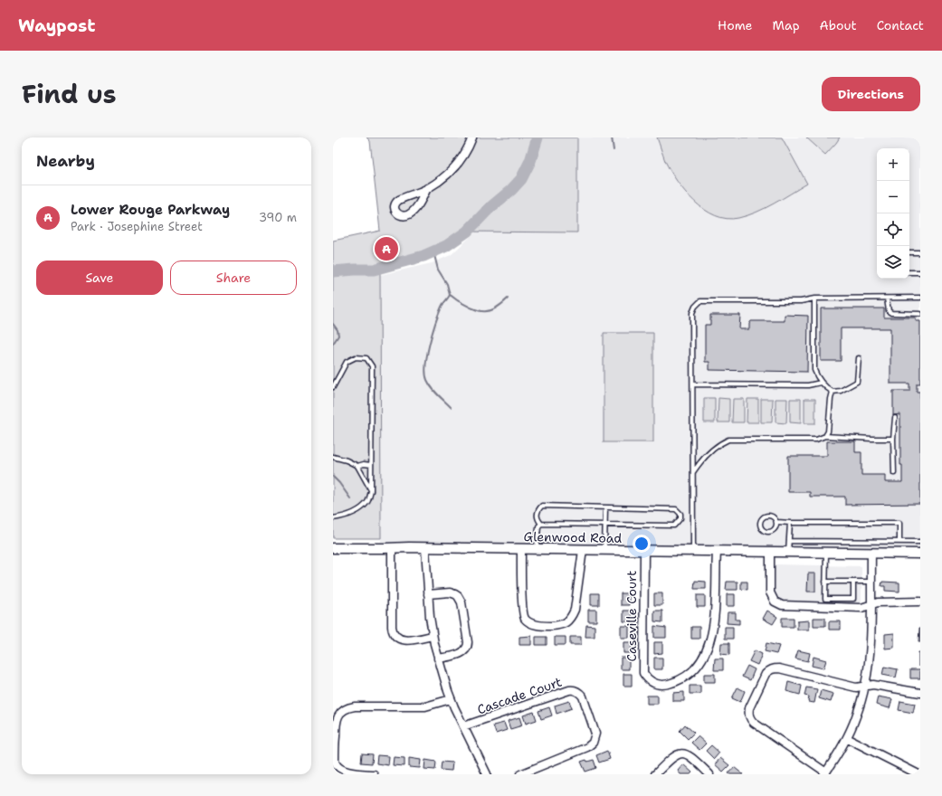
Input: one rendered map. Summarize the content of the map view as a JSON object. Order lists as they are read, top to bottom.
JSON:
{
  "streets": {
    "street": ["Glenwood Road", "Caseville Court", "Cascade Court"]
  },
  "crossings": [
    ["Glenwood Road", "Caseville Court"]
  ],
  "page": {
    "header": "Waypost",
    "nav": [
      "Home",
      "Map",
      "About",
      "Contact"
    ],
    "title": "Find us",
    "buttons": [
      "Directions",
      ["Save", "Share"]
    ],
    "heading": "Nearby",
    "map_buttons": ["+", "−"],
    "list": [
      {
        "mark": "A",
        "name": "Lower Rouge Parkway",
        "note": "Park · Josephine Street",
        "value": "390 m"
      }
    ],
    "pins": "A"
  }
}
